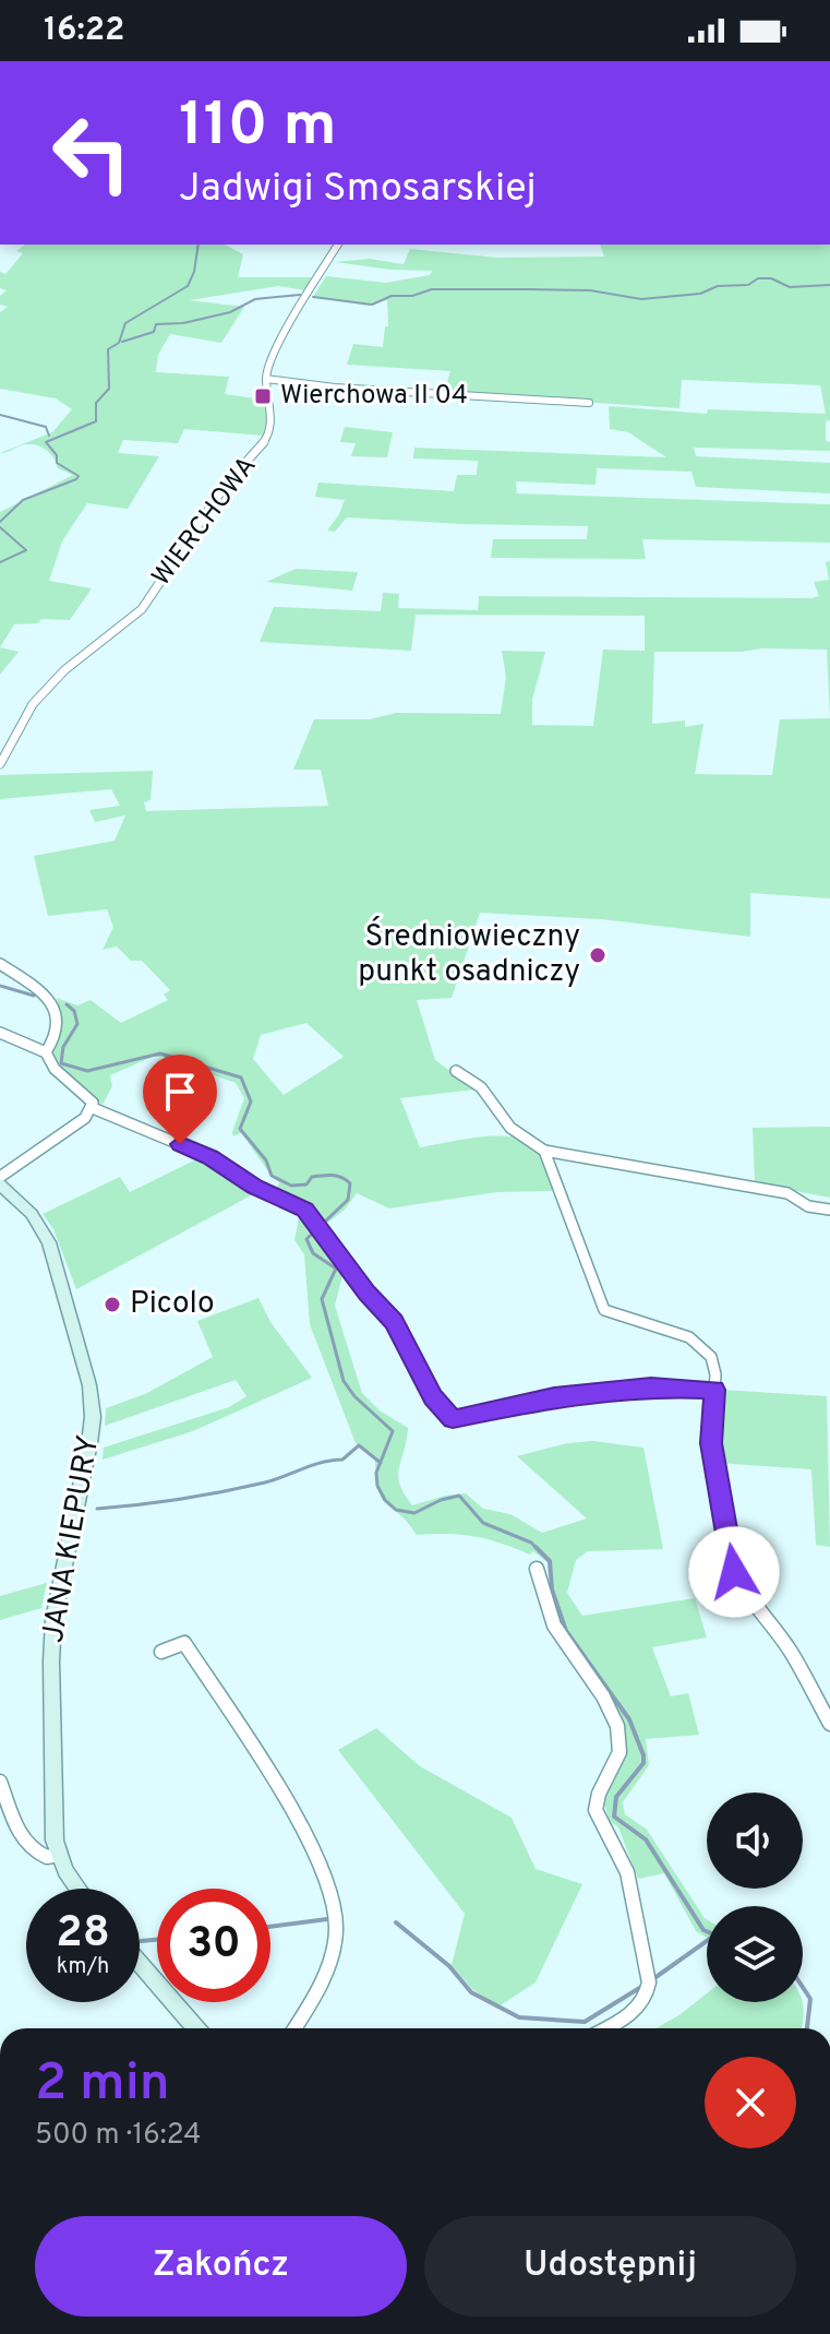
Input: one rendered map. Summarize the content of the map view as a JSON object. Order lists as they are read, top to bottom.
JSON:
{
  "streets": {
    "street": ["WIERCHOWA", "JANA KIEPURY"]
  },
  "places": {
    "transit": ["Wierchowa II 04"],
    "other": ["Średniowieczny punkt osadniczy", "Picolo"]
  },
  "page": {
    "status": "16:22",
    "turn": ["110 m", "Jadwigi Smosarskiej"],
    "speed": "28 km/h",
    "limit": "30",
    "heading": ["2 min", "500 m · 16:24"],
    "buttons": ["Zakończ", "Udostępnij"]
  }
}
